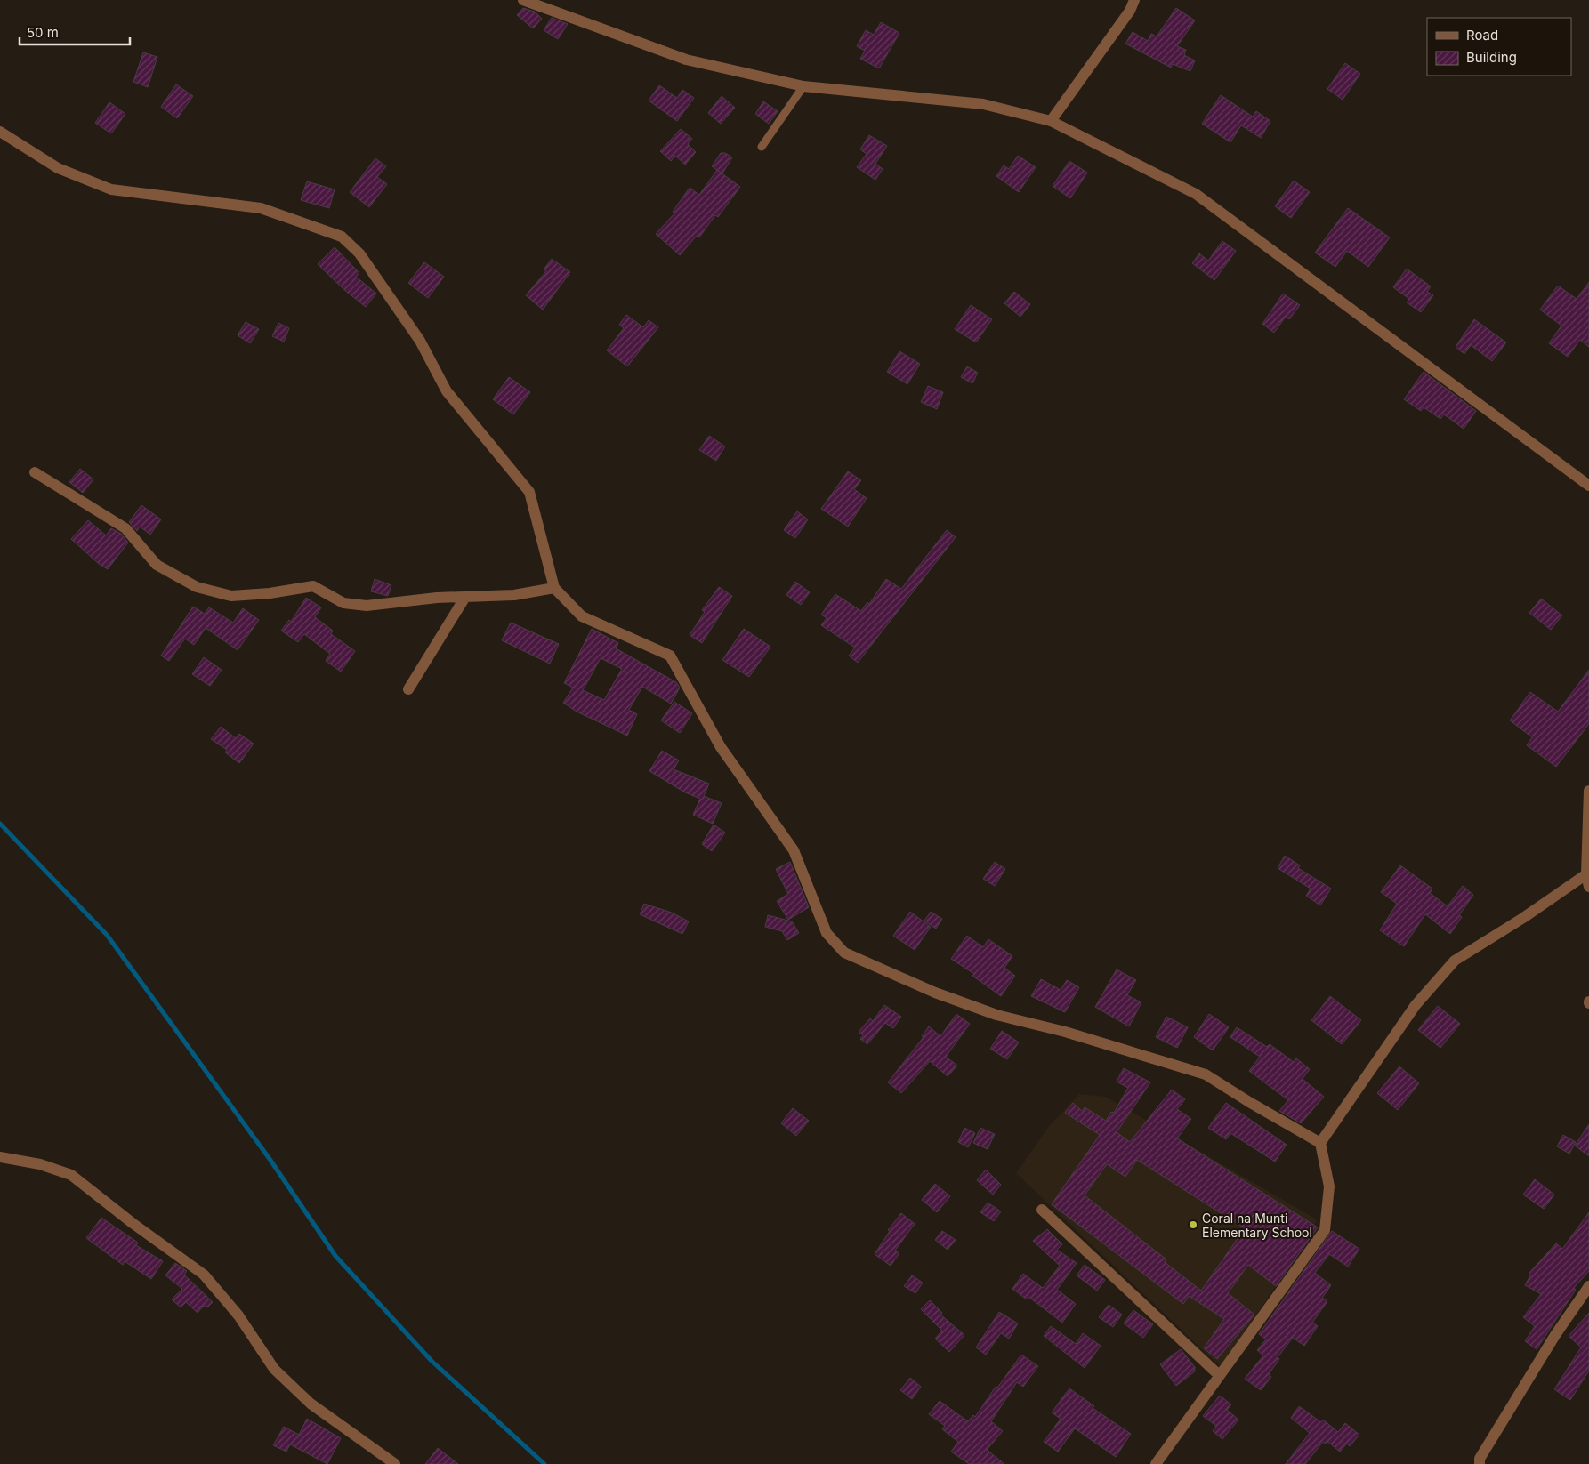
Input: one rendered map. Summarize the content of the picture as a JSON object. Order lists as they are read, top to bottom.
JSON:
{
  "places": ["Coral na Munti Elementary School"],
  "legend": ["Road", "Building"],
  "scale_bar": "50 m"
}
